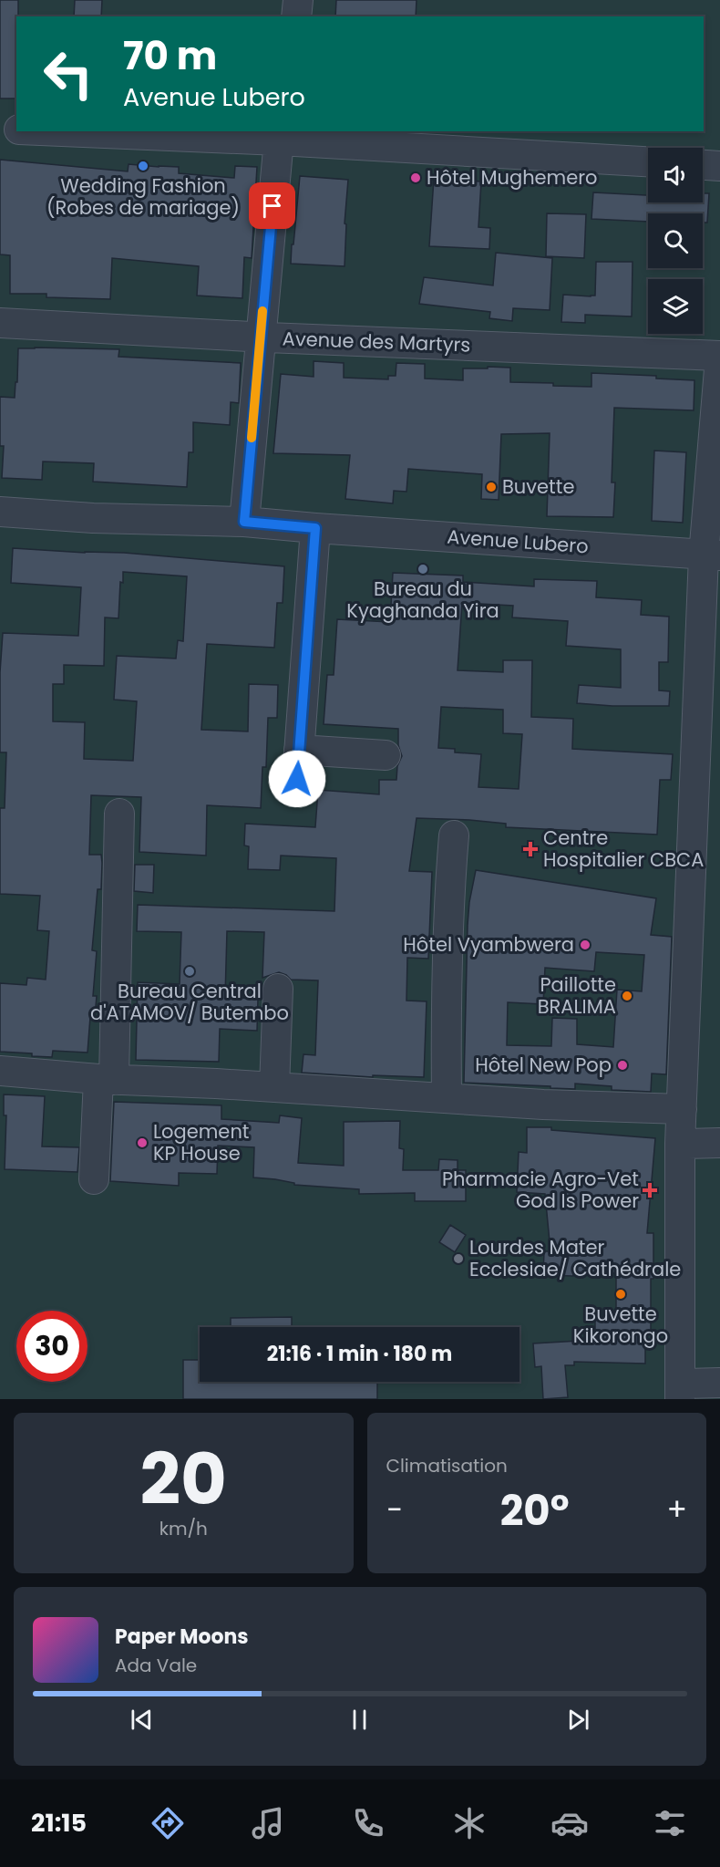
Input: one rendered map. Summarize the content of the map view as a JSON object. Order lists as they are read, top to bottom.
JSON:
{
  "streets": {
    "street": ["Avenue des Martyrs", "Avenue Lubero"]
  },
  "places": {
    "other": [
      "Wedding Fashion (Robes de mariage)",
      "Hôtel Mughemero",
      "Buvette",
      "Bureau du Kyaghanda Yira",
      "Hôtel Vyambwera",
      "Bureau Central d'ATAMOV/ Butembo",
      "Paillotte BRALIMA",
      "Hôtel New Pop",
      "Logement KP House",
      "Lourdes Mater Ecclesiae/ Cathédrale",
      "Buvette Kikorongo"
    ],
    "health": ["Centre Hospitalier CBCA", "Pharmacie Agro-Vet God Is Power"]
  },
  "page": {
    "turn": ["70 m", "Avenue Lubero"],
    "limit": "30",
    "trip": "21:16 · 1 min · 180 m",
    "tile": [
      ["20", "km/h"],
      "Climatisation"
    ],
    "heat": ["−", "20°", "+"],
    "song": ["Paper Moons", "Ada Vale"],
    "tabs": "21:15"
  }
}
